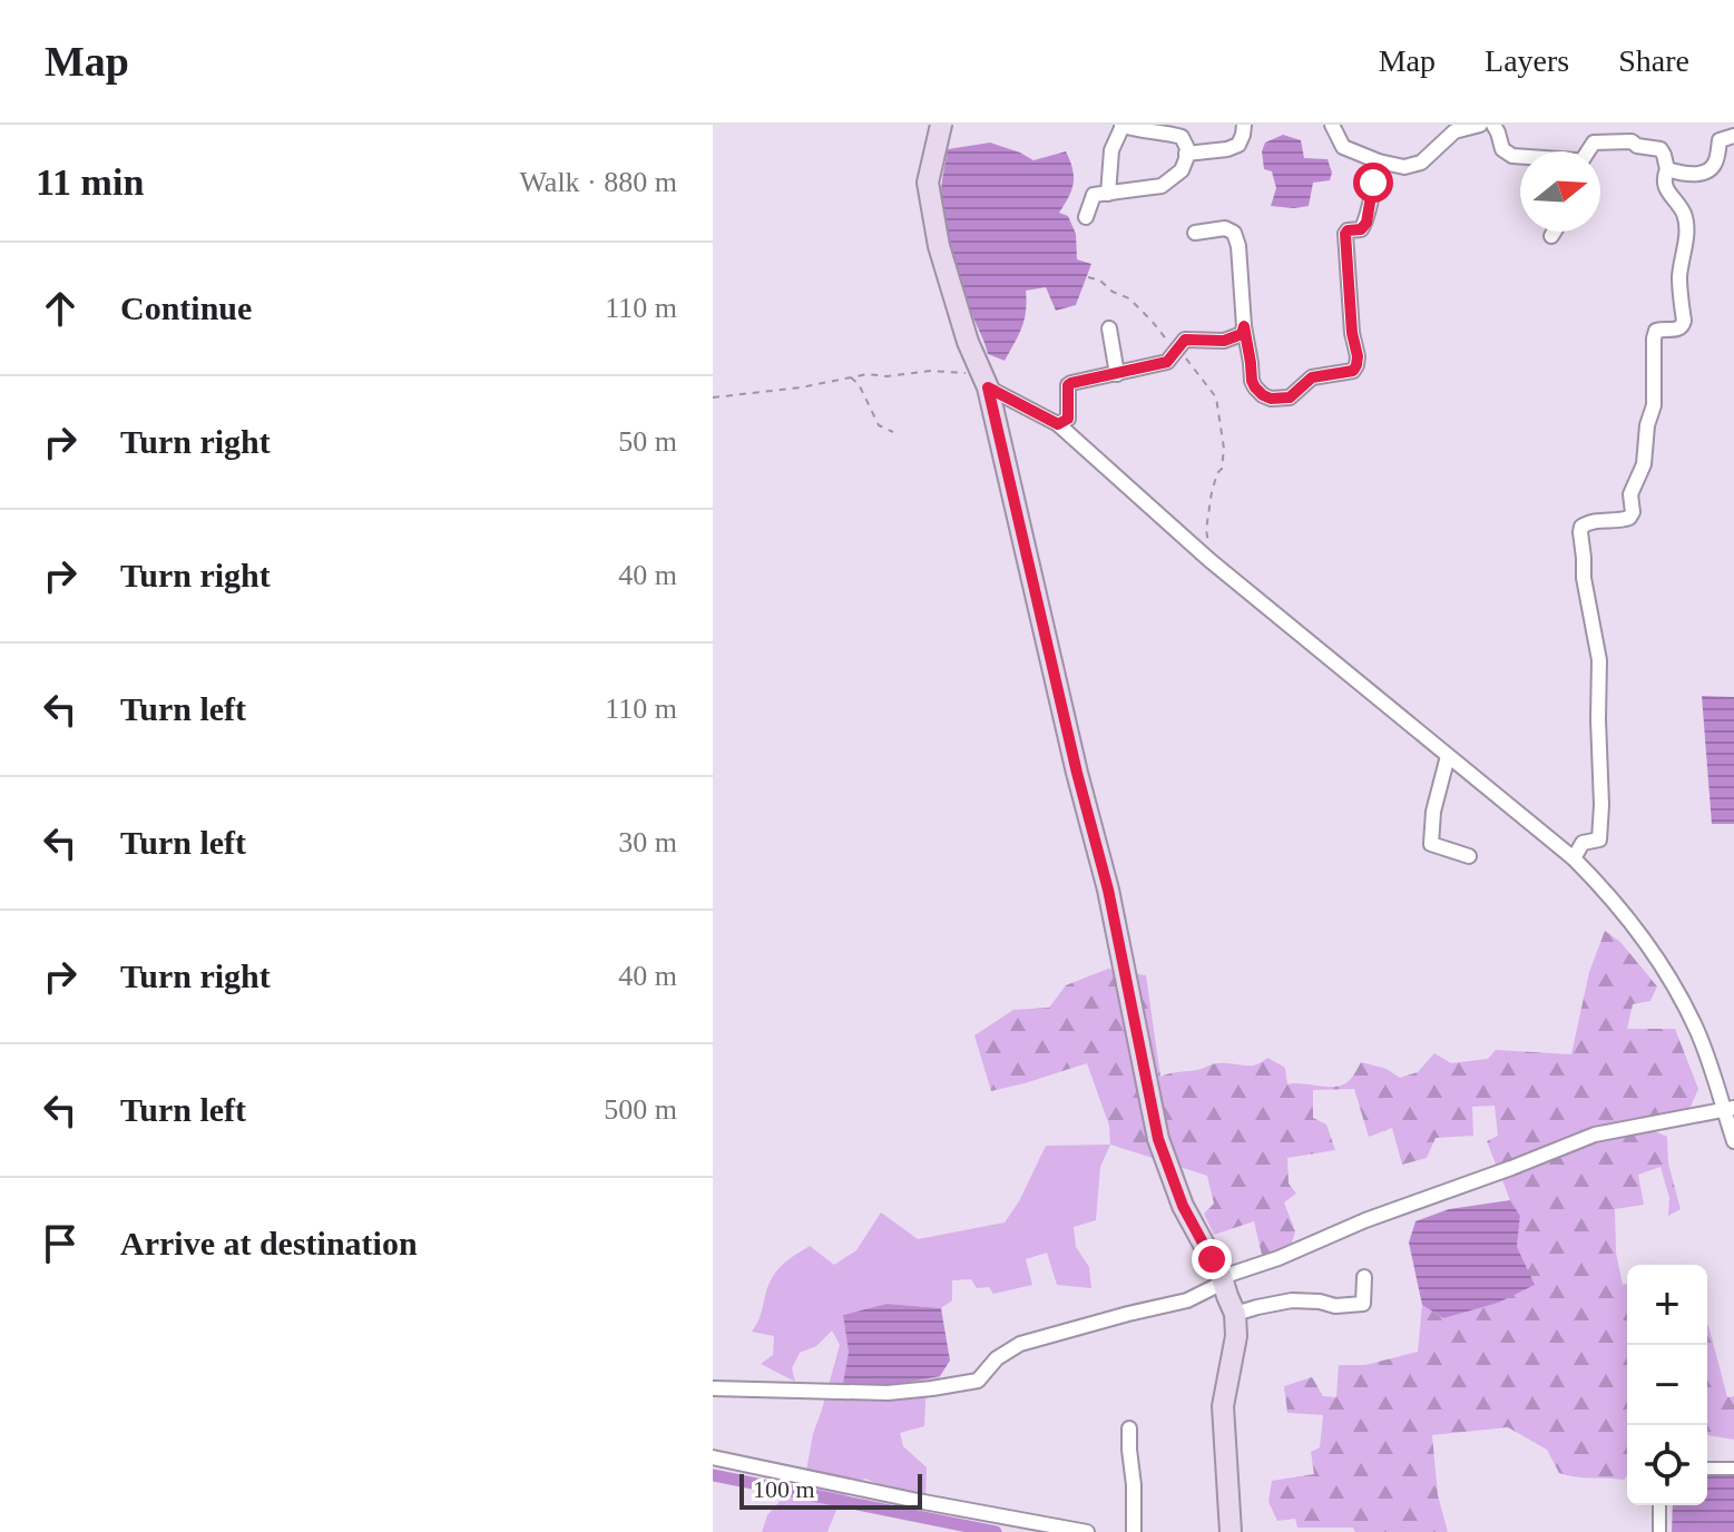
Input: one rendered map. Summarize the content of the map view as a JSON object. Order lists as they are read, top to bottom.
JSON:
{
  "scale_bar": "100 m",
  "north": "right",
  "page": {
    "header": "Map",
    "nav": ["Map", "Layers", "Share"],
    "heading": ["11 min", "Walk · 880 m"],
    "list": [
      ["Continue", "110 m"],
      ["Turn right", "50 m"],
      ["Turn right", "40 m"],
      ["Turn left", "110 m"],
      ["Turn left", "30 m"],
      ["Turn right", "40 m"],
      ["Turn left", "500 m"],
      "Arrive at destination"
    ],
    "map_buttons": ["+", "−"],
    "scale": "100 m"
  }
}
